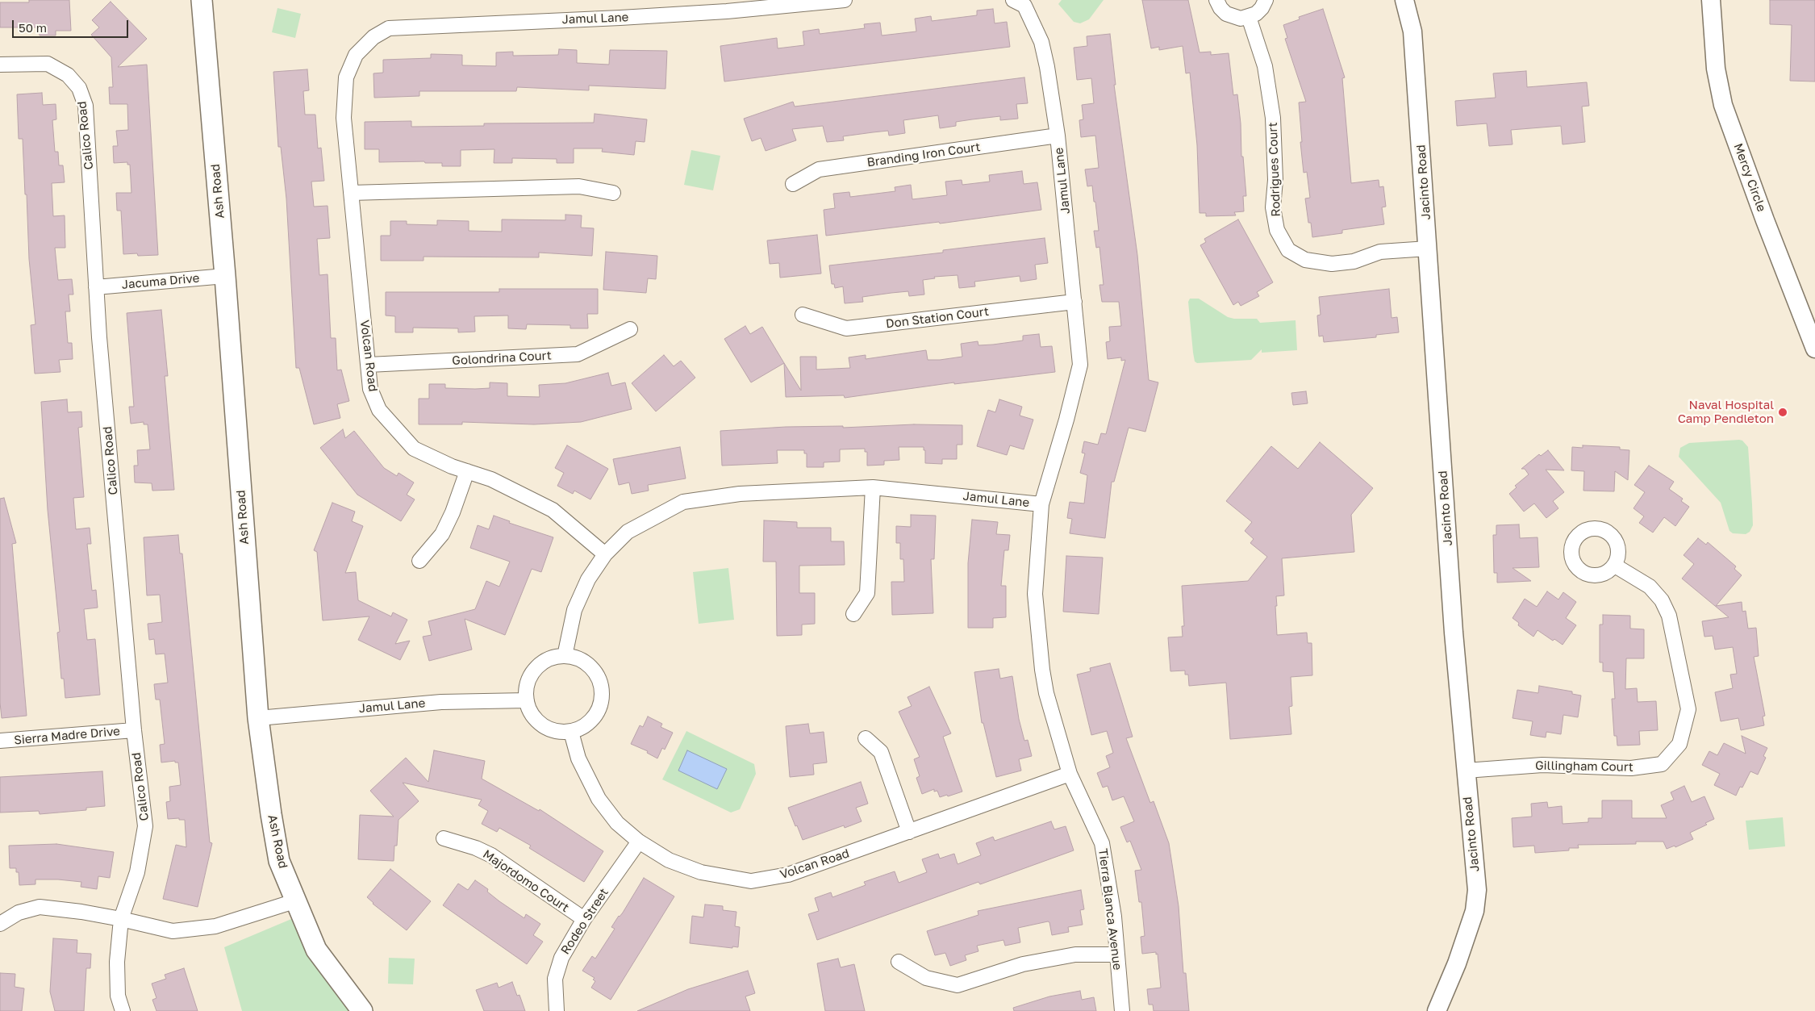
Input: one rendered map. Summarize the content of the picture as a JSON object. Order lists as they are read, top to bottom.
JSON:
{
  "streets": {
    "main road": ["Ash Road"],
    "street": [
      "Jamul Lane",
      "Calico Road",
      "Branding Iron Court",
      "Rodrigues Court",
      "Mercy Circle",
      "Jacinto Road",
      "Jacuma Drive",
      "Don Station Court",
      "Volcan Road",
      "Golondrina Court",
      "Sierra Madre Drive",
      "Gillingham Court",
      "Majordomo Court",
      "Tierra Blanca Avenue",
      "Rodeo Street"
    ]
  },
  "crossings": [
    ["Jamul Lane", "Branding Iron Court"],
    ["Jamul Lane", "Ash Road"],
    ["Jamul Lane", "Don Station Court"],
    ["Jamul Lane", "Volcan Road"],
    ["Jamul Lane", "Tierra Blanca Avenue"],
    ["Calico Road", "Jacuma Drive"],
    ["Calico Road", "Sierra Madre Drive"],
    ["Rodrigues Court", "Jacinto Road"],
    ["Jacinto Road", "Gillingham Court"],
    ["Ash Road", "Jacuma Drive"],
    ["Volcan Road", "Golondrina Court"],
    ["Volcan Road", "Tierra Blanca Avenue"],
    ["Volcan Road", "Rodeo Street"],
    ["Majordomo Court", "Rodeo Street"]
  ],
  "places": ["Naval Hospital Camp Pendleton"],
  "scale_bar": "50 m"
}
